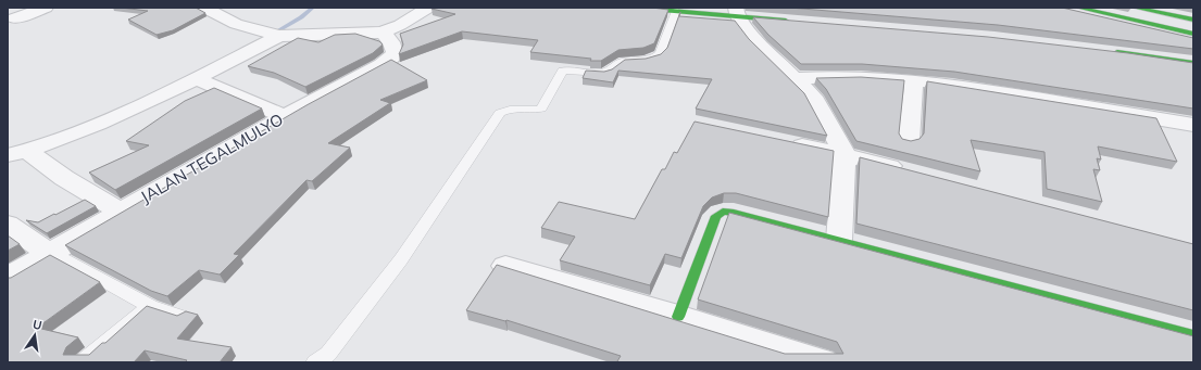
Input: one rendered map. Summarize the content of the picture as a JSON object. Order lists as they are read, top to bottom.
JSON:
{
  "streets": {
    "street": ["JALAN TEGALMULYO"]
  },
  "north": "top"
}
